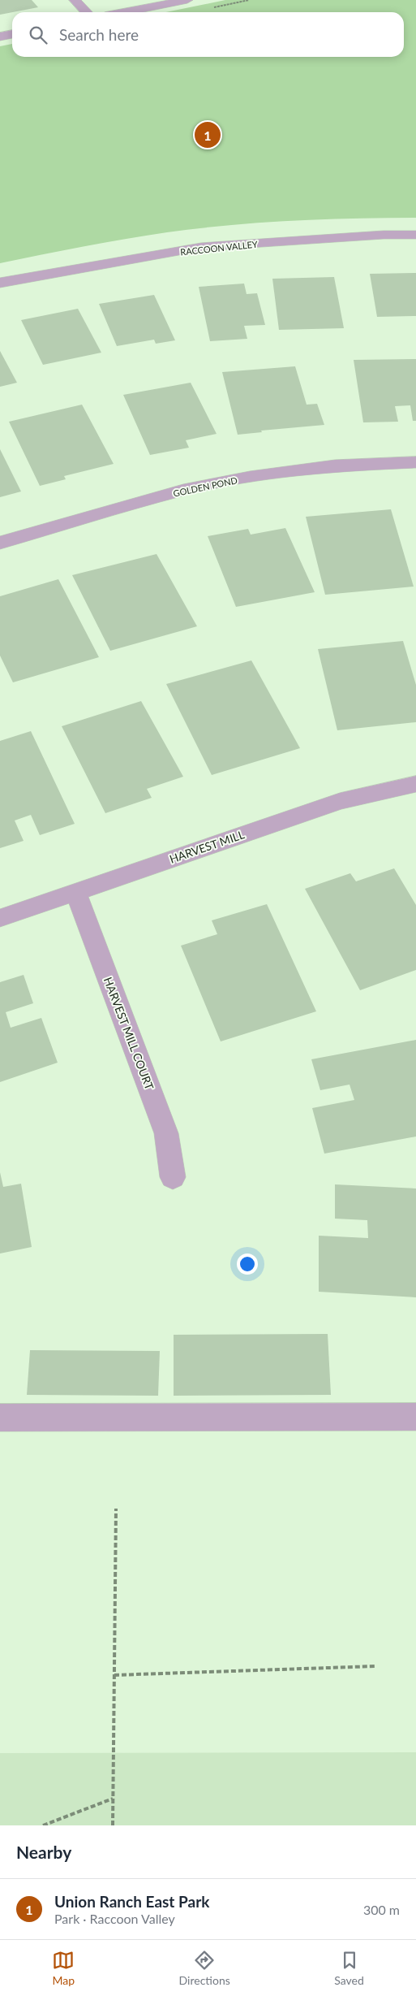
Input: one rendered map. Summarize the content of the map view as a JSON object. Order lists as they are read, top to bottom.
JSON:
{
  "streets": {
    "street": [
      "RACCOON VALLEY",
      "GOLDEN POND",
      "HARVEST MILL",
      "HARVEST MILL COURT"
    ]
  },
  "crossings": [
    ["HARVEST MILL", "HARVEST MILL COURT"]
  ],
  "page": {
    "search": "Search here",
    "pins": "1",
    "heading": "Nearby",
    "list": [
      {
        "mark": "1",
        "name": "Union Ranch East Park",
        "note": "Park · Raccoon Valley",
        "value": "300 m"
      }
    ],
    "nav": ["Map", "Directions", "Saved"]
  }
}
